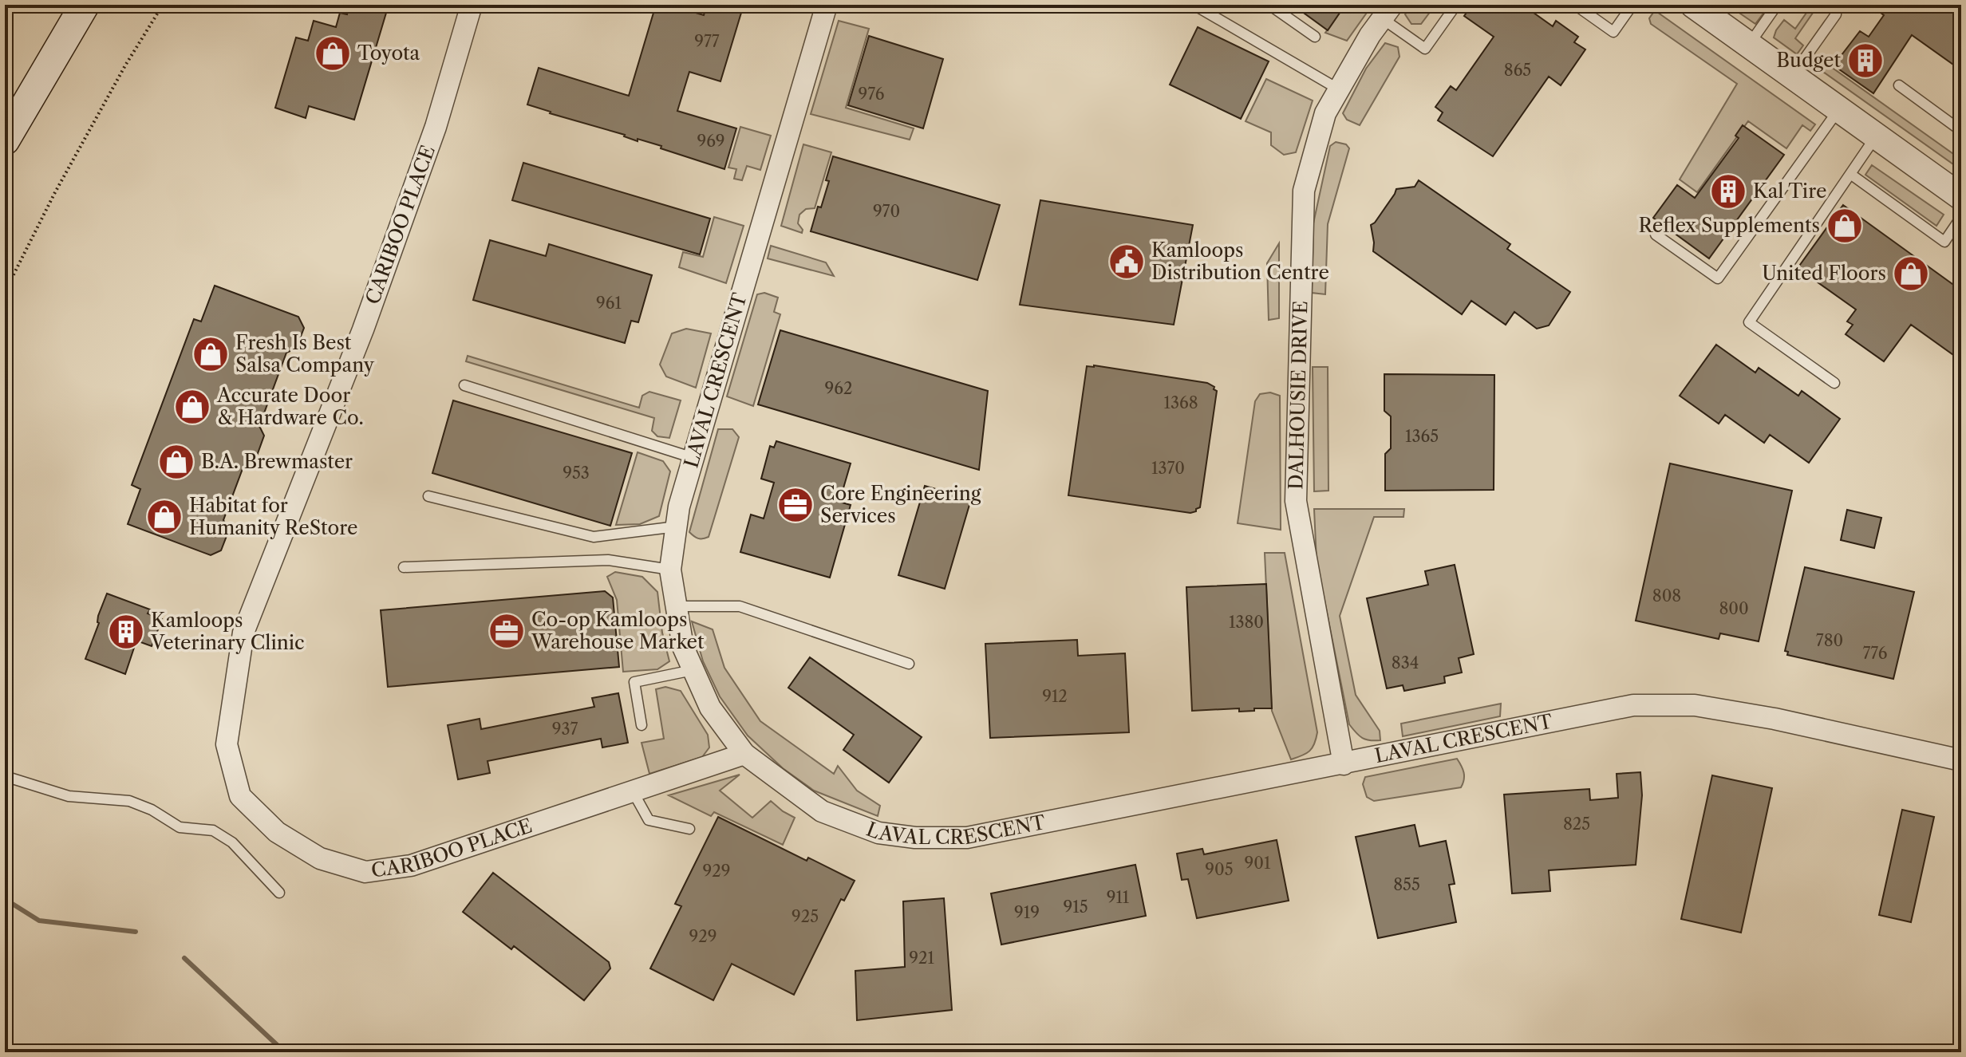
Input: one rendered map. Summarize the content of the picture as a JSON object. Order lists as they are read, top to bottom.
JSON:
{
  "streets": {
    "street": ["CARIBOO PLACE", "LAVAL CRESCENT", "DALHOUSIE DRIVE"]
  },
  "crossings": [
    ["CARIBOO PLACE", "LAVAL CRESCENT"],
    ["LAVAL CRESCENT", "DALHOUSIE DRIVE"]
  ],
  "places": {
    "shop": [
      "Toyota",
      "Reflex Supplements",
      "United Floors",
      "Fresh Is Best Salsa Company",
      "Accurate Door & Hardware Co.",
      "B.A. Brewmaster",
      "Habitat for Humanity ReStore"
    ],
    "building": ["Budget", "Kal Tire", "Kamloops Veterinary Clinic"],
    "public building": ["Kamloops Distribution Centre"],
    "office": ["Core Engineering Services", "Co-op Kamloops Warehouse Market"]
  },
  "house_numbers": [
    "977",
    "865",
    "976",
    "969",
    "970",
    "961",
    "962",
    "1368",
    "1365",
    "1370",
    "953",
    "808",
    "800",
    "1380",
    "780",
    "776",
    "834",
    "912",
    "937",
    "825",
    "901",
    "905",
    "929",
    "855",
    "911",
    "915",
    "919",
    "925",
    "929",
    "921"
  ]
}
